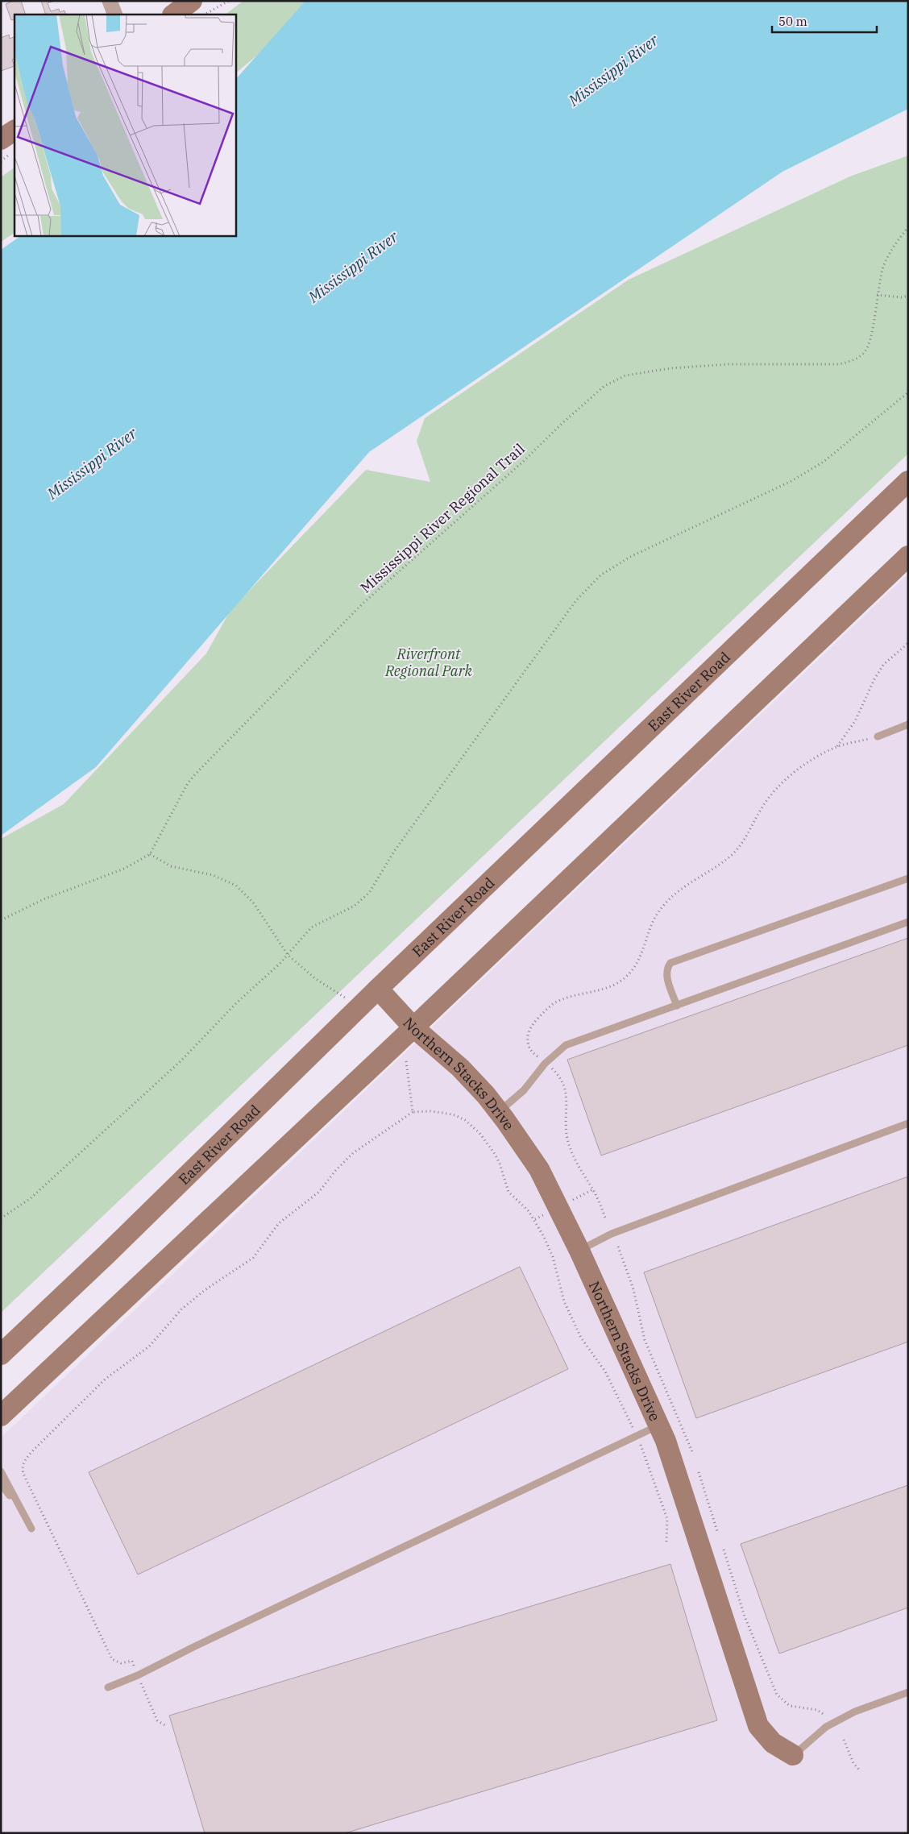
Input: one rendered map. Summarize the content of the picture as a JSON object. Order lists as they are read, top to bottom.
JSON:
{
  "streets": {
    "street": ["East River Road", "Northern Stacks Drive"],
    "path": ["Mississippi River Regional Trail"]
  },
  "crossings": [
    ["East River Road", "Northern Stacks Drive"]
  ],
  "water": ["Mississippi River"],
  "parks": ["Riverfront Regional Park"],
  "scale_bar": "50 m"
}
